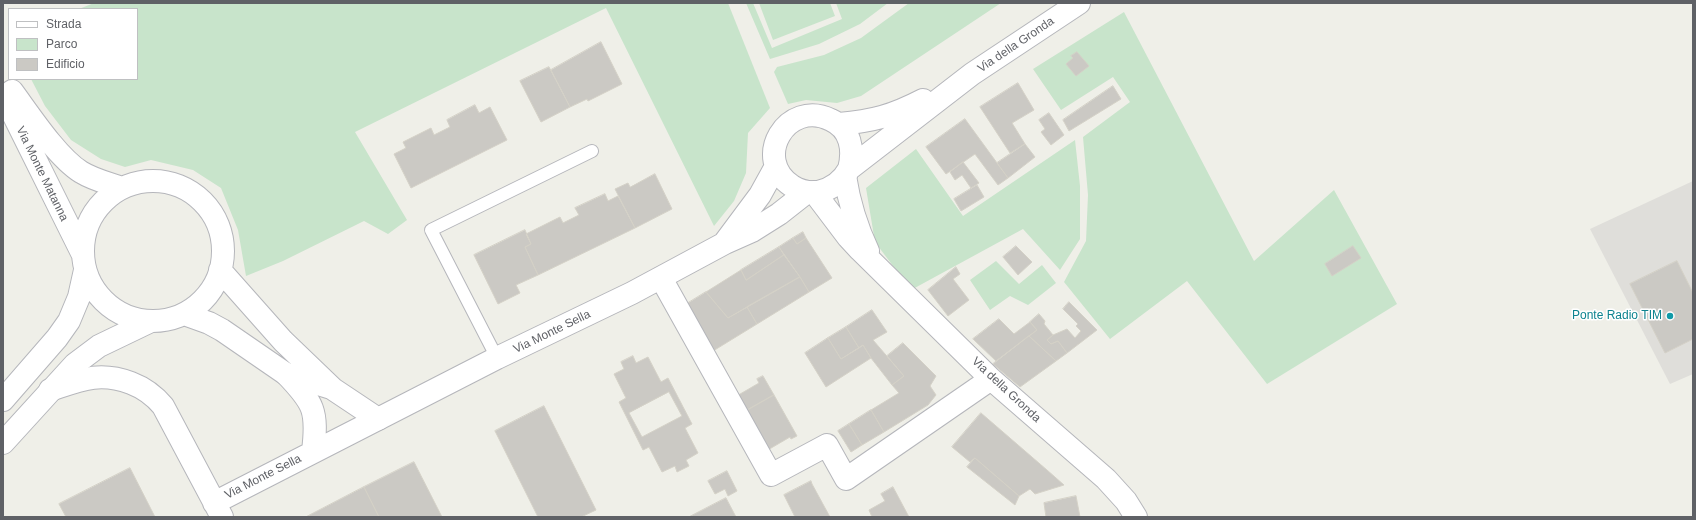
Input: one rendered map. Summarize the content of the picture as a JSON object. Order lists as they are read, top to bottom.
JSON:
{
  "streets": {
    "street": ["Via della Gronda", "Via Monte Matanna", "Via Monte Sella"]
  },
  "crossings": [
    ["Via della Gronda", "Via Monte Sella"],
    ["Via Monte Matanna", "Via Monte Sella"]
  ],
  "places": ["Ponte Radio TIM"],
  "legend": ["Strada", "Parco", "Edificio"]
}
